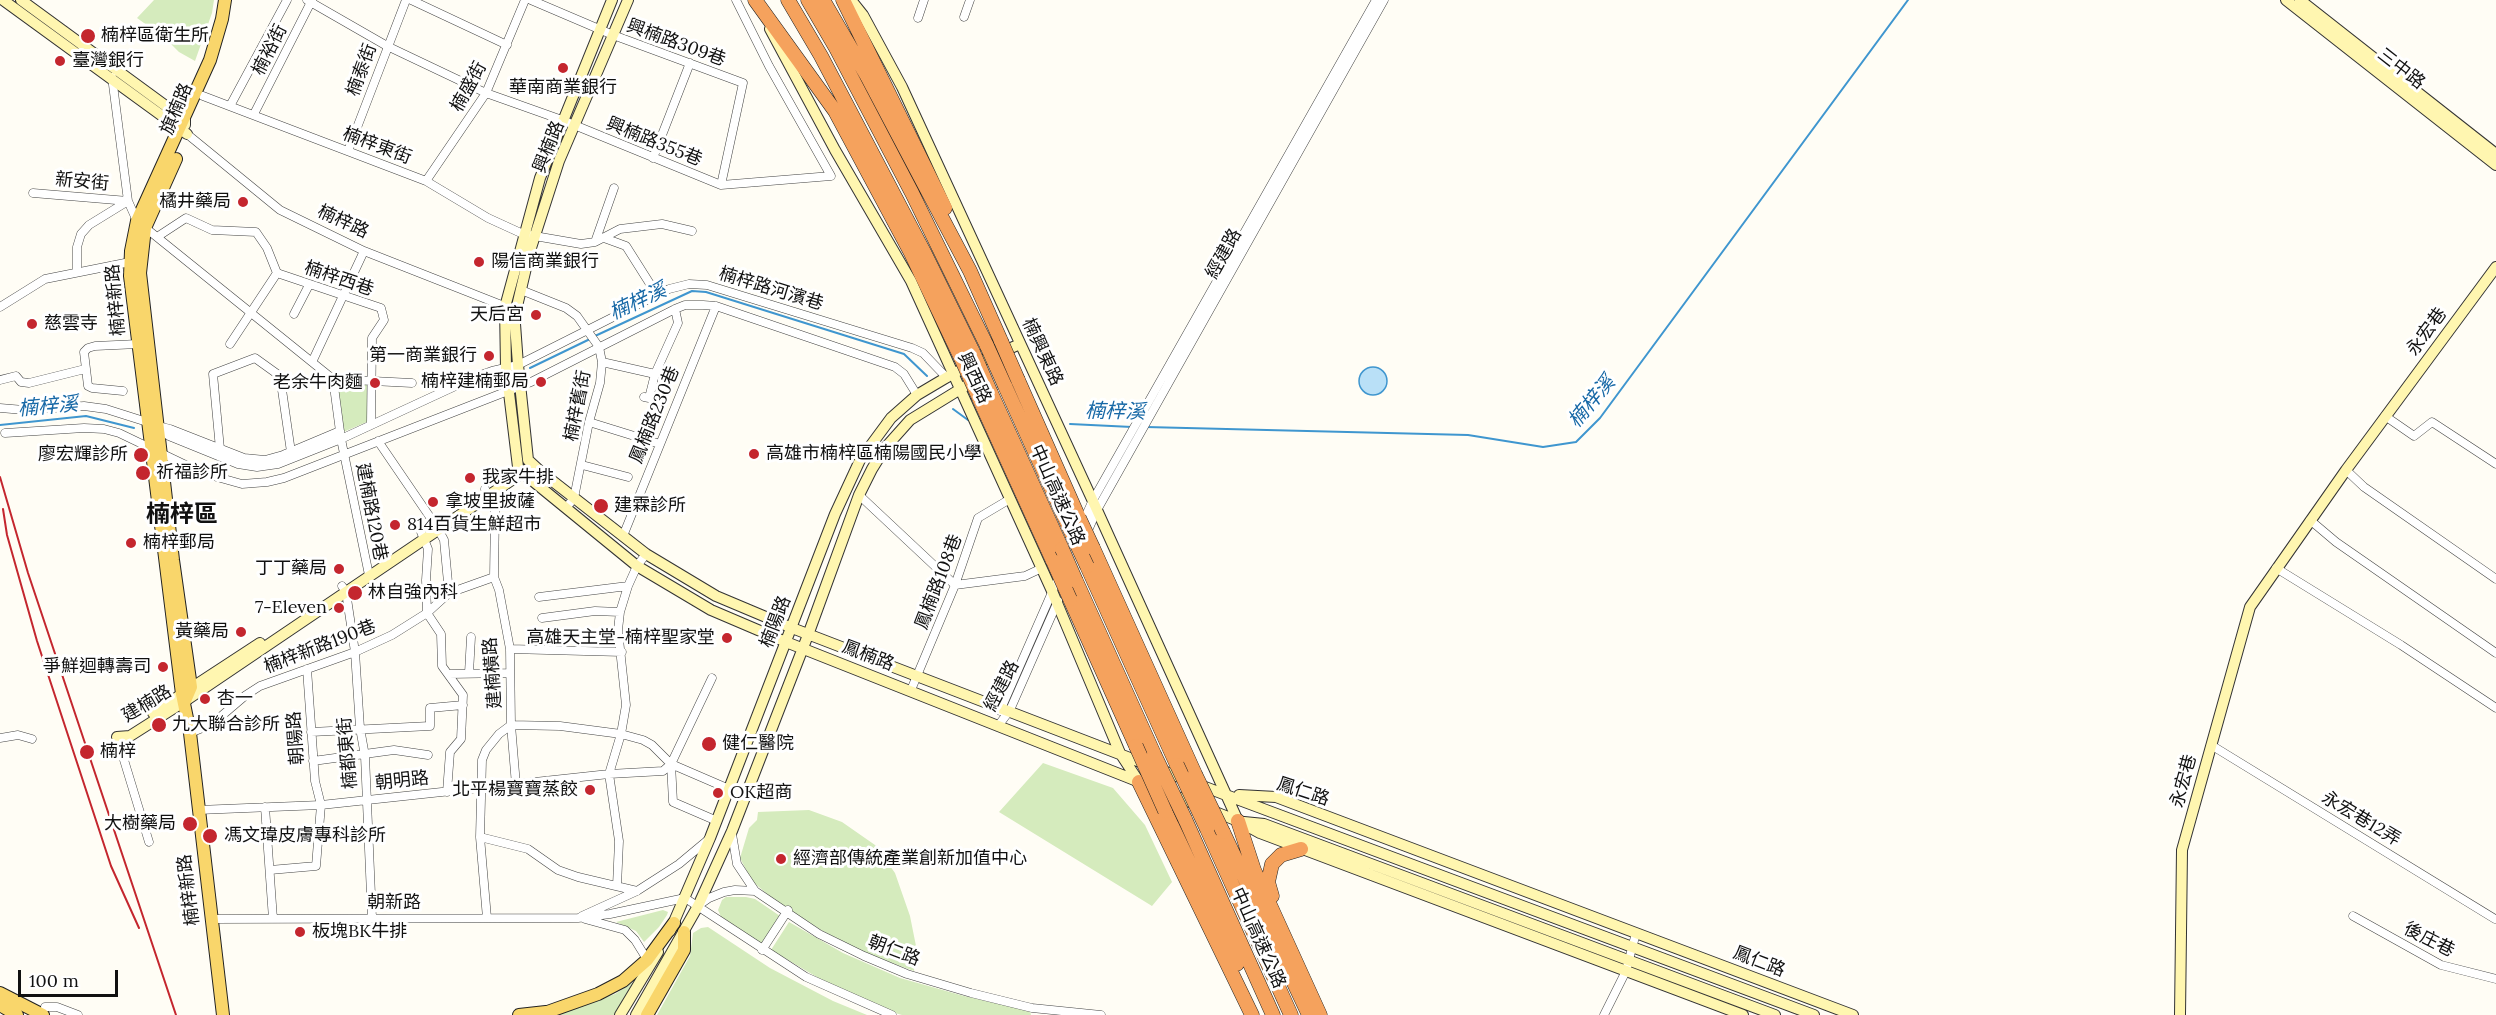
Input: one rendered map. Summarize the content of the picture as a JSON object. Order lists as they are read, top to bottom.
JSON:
{
  "streets": {
    "highway": ["中山高速公路"],
    "main road": ["旗楠路", "楠梓新路"],
    "street": [
      "興楠路309巷",
      "楠裕街",
      "三中路",
      "楠泰街",
      "楠盛街",
      "興楠路355巷",
      "楠梓東街",
      "興楠路",
      "新安街",
      "楠梓路",
      "經建路",
      "楠梓西巷",
      "楠梓路河濱巷",
      "永宏巷",
      "楠興東路",
      "興西路",
      "楠梓舊街",
      "鳳楠路230巷",
      "建楠路120巷",
      "鳳楠路108巷",
      "楠陽路",
      "楠梓新路190巷",
      "鳳楠路",
      "建楠橫路",
      "建楠路",
      "朝陽路",
      "楠都東街",
      "朝明路",
      "鳳仁路",
      "永宏巷12弄",
      "朝新路",
      "後庄巷",
      "朝仁路"
    ]
  },
  "crossings": [
    ["興楠路309巷", "興楠路355巷"],
    ["興楠路309巷", "興楠路"],
    ["楠裕街", "興楠路355巷"],
    ["楠裕街", "楠梓東街"],
    ["楠泰街", "興楠路355巷"],
    ["楠泰街", "楠梓東街"],
    ["楠盛街", "興楠路355巷"],
    ["楠盛街", "楠梓東街"],
    ["旗楠路", "楠梓東街"],
    ["旗楠路", "楠梓路"],
    ["旗楠路", "楠梓新路"],
    ["興楠路355巷", "興楠路"],
    ["楠梓東街", "興楠路"],
    ["興楠路", "楠梓路"],
    ["興楠路", "楠梓舊街"],
    ["新安街", "楠梓新路"],
    ["楠梓路", "楠梓新路"],
    ["經建路", "楠興東路"],
    ["經建路", "興西路"],
    ["經建路", "鳳楠路"],
    ["楠梓路河濱巷", "興西路"],
    ["楠梓路河濱巷", "楠梓舊街"],
    ["楠梓路河濱巷", "建楠路120巷"],
    ["楠梓路河濱巷", "楠陽路"],
    ["楠梓新路", "楠梓新路190巷"],
    ["楠梓新路", "建楠路"],
    ["楠梓新路", "朝明路"],
    ["楠梓新路", "朝新路"],
    ["永宏巷", "永宏巷12弄"],
    ["楠興東路", "楠陽路"],
    ["楠興東路", "鳳楠路"],
    ["楠興東路", "鳳仁路"],
    ["興西路", "中山高速公路"],
    ["興西路", "鳳楠路108巷"],
    ["興西路", "楠陽路"],
    ["興西路", "鳳楠路"],
    ["楠梓舊街", "鳳楠路"],
    ["鳳楠路230巷", "鳳楠路"],
    ["建楠路120巷", "建楠路"],
    ["鳳楠路108巷", "鳳楠路"],
    ["楠陽路", "鳳楠路"],
    ["楠陽路", "朝新路"],
    ["楠陽路", "朝仁路"],
    ["楠梓新路190巷", "建楠橫路"],
    ["楠梓新路190巷", "朝陽路"],
    ["楠梓新路190巷", "楠都東街"],
    ["鳳楠路", "建楠路"],
    ["鳳楠路", "鳳仁路"],
    ["建楠橫路", "建楠路"],
    ["建楠橫路", "朝明路"],
    ["建楠橫路", "朝新路"],
    ["建楠路", "楠都東街"],
    ["朝陽路", "朝明路"],
    ["楠都東街", "朝明路"],
    ["楠都東街", "朝新路"]
  ],
  "districts": ["楠梓區"],
  "water": ["楠梓溪"],
  "places": [
    "楠梓區衛生所",
    "臺灣銀行",
    "華南商業銀行",
    "橘井藥局",
    "陽信商業銀行",
    "天后宮",
    "慈雲寺",
    "第一商業銀行",
    "楠梓建楠郵局",
    "老余牛肉麵",
    "高雄市楠梓區楠陽國民小學",
    "廖宏輝診所",
    "祈福診所",
    "我家牛排",
    "拿坡里披薩",
    "建霖診所",
    "814百貨生鮮超市",
    "楠梓郵局",
    "丁丁藥局",
    "林自強內科",
    "7-Eleven",
    "黃藥局",
    "高雄天主堂-楠梓聖家堂",
    "爭鮮迴轉壽司",
    "杏一",
    "九大聯合診所",
    "健仁醫院",
    "楠梓",
    "北平楊寶寶蒸餃",
    "OK超商",
    "大樹藥局",
    "馮文瑋皮膚專科診所",
    "經濟部傳統產業創新加值中心",
    "板塊BK牛排"
  ],
  "scale_bar": "100 m"
}
